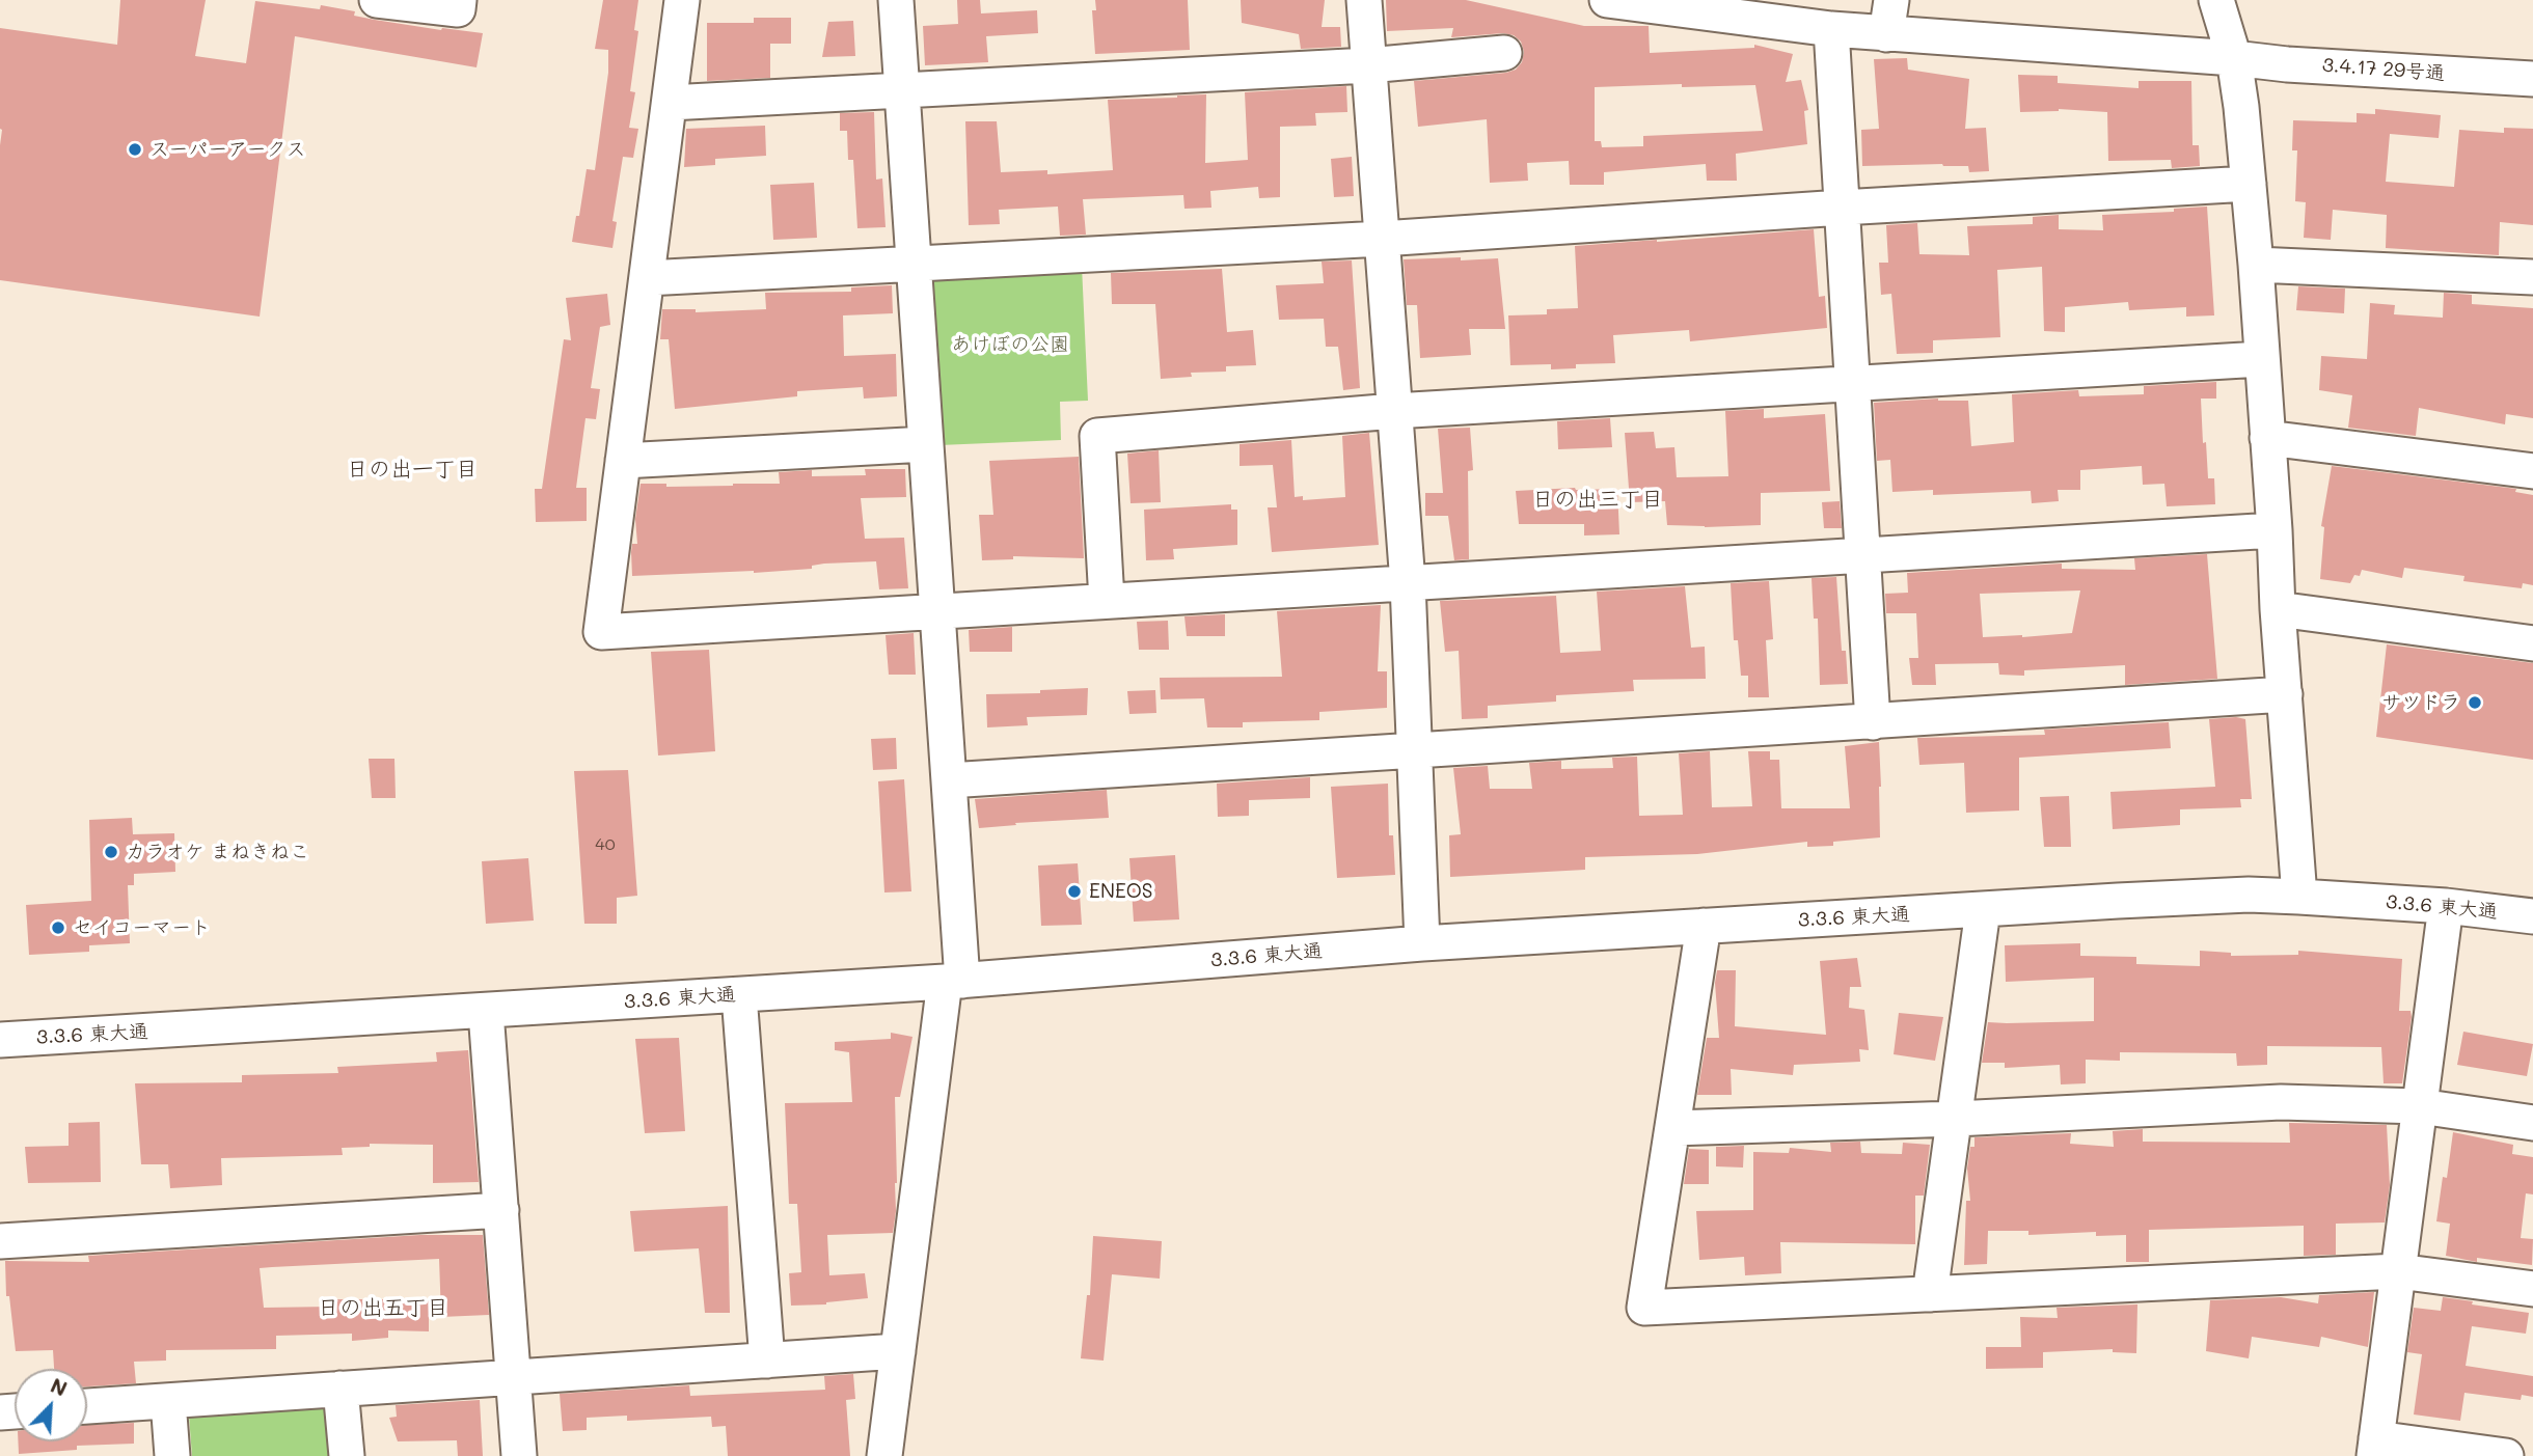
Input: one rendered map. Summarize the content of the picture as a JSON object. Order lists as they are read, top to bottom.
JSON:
{
  "streets": {
    "street": ["3.4.17 29号通", "3.3.6 東大通"]
  },
  "districts": ["日の出一丁目", "日の出三丁目", "日の出五丁目"],
  "parks": ["あけぼの公園"],
  "places": [
    "スーパーアークス",
    "サツドラ",
    "カラオケ まねきねこ",
    "ENEOS",
    "セイコーマート"
  ],
  "house_numbers": ["40"],
  "north": "top right"
}
